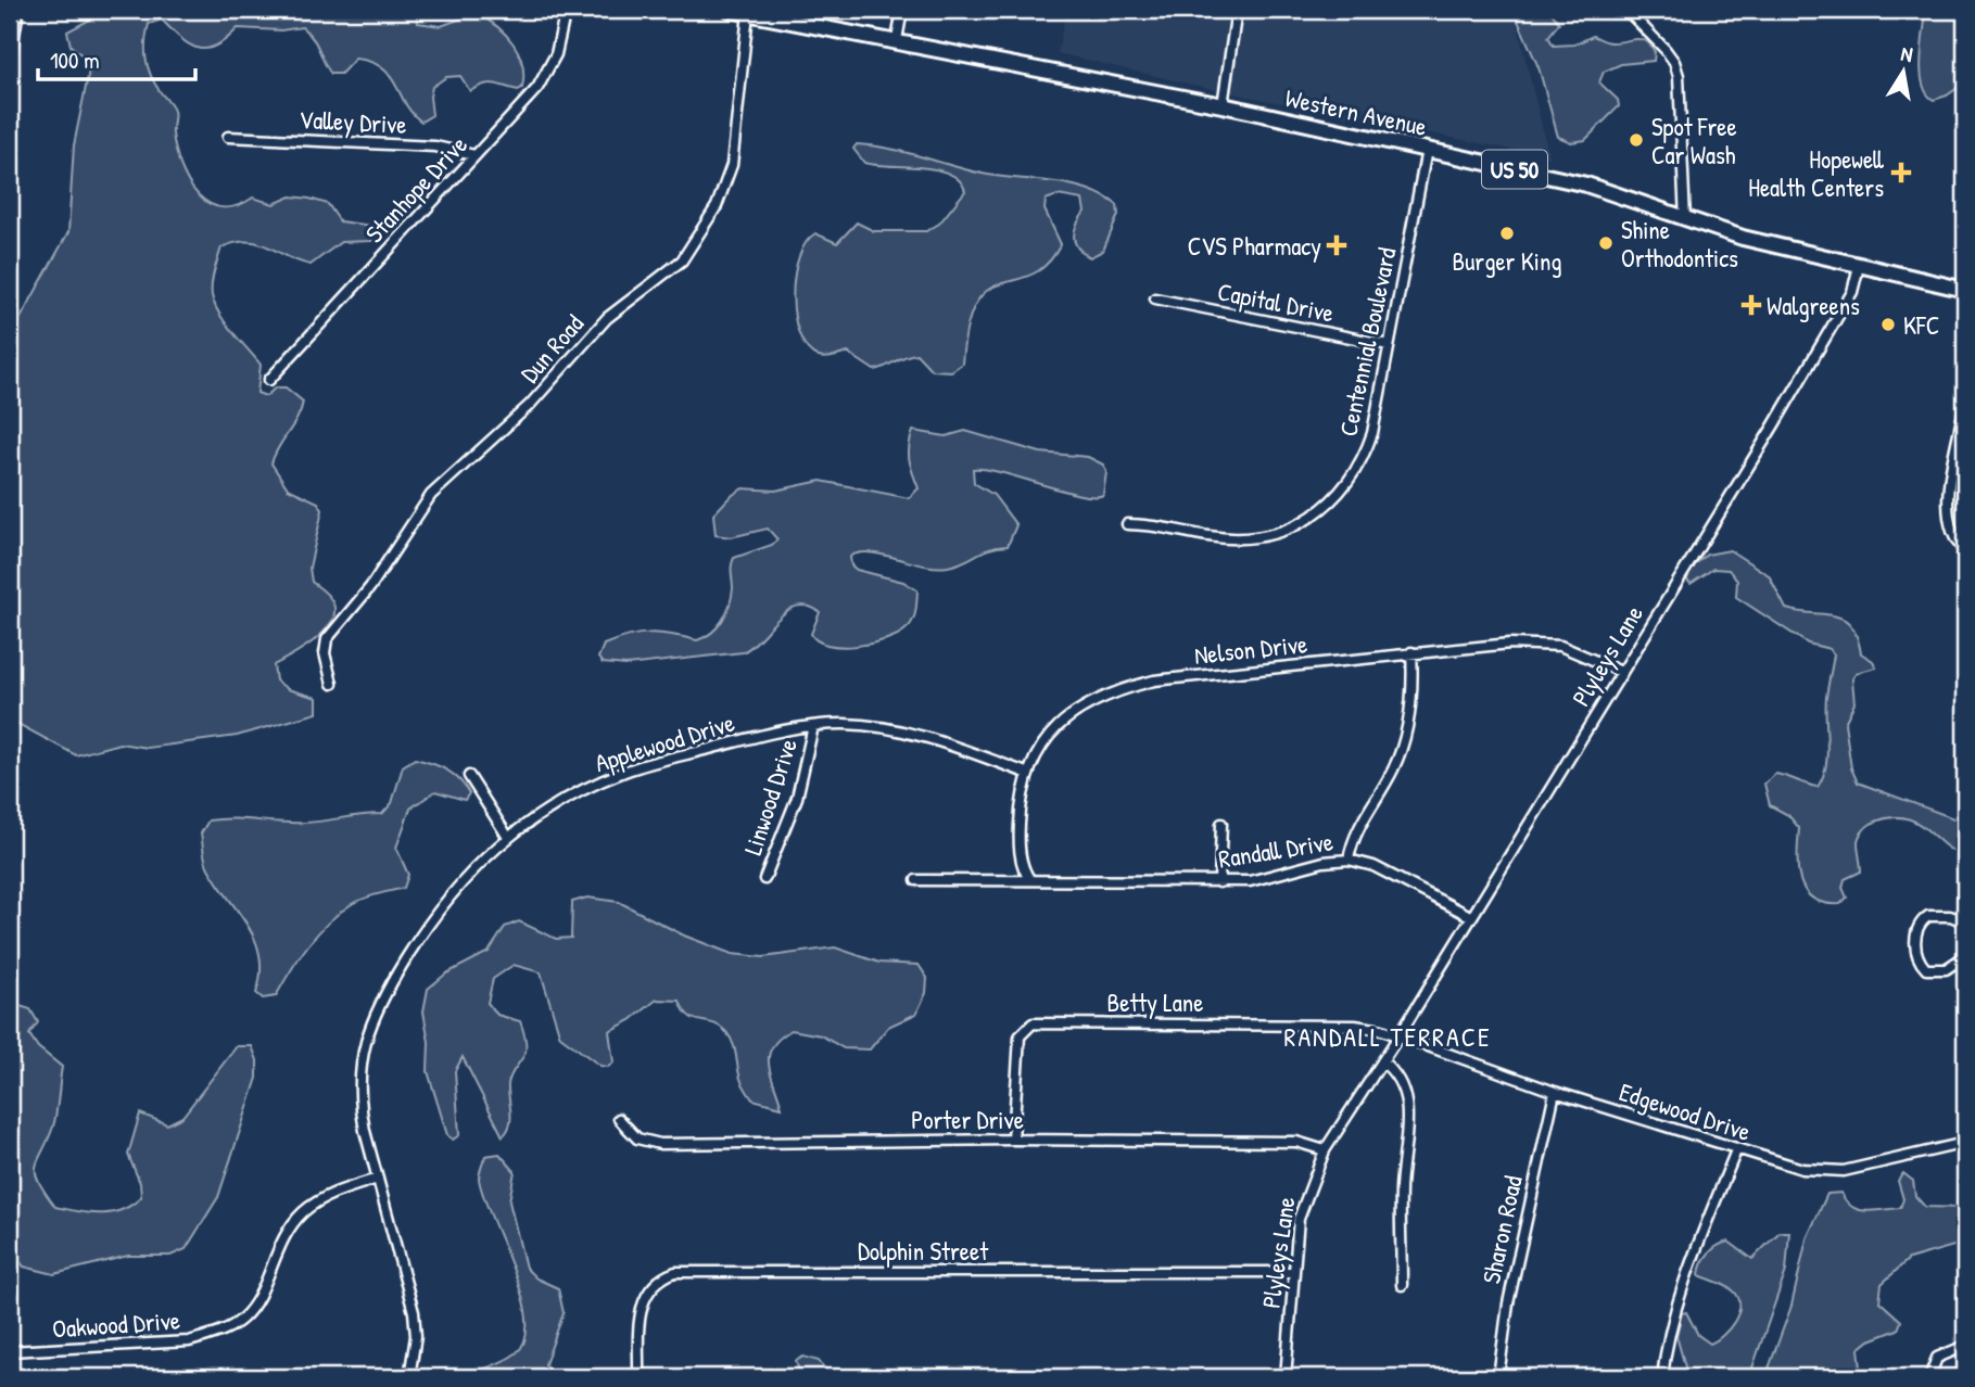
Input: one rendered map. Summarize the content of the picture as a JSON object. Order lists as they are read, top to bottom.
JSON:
{
  "streets": {
    "main road": ["Western Avenue", "US 50"],
    "street": [
      "Valley Drive",
      "Stanhope Drive",
      "Capital Drive",
      "Centennial Boulevard",
      "Dun Road",
      "Nelson Drive",
      "Plyleys Lane",
      "Applewood Drive",
      "Linwood Drive",
      "Randall Drive",
      "Betty Lane",
      "Edgewood Drive",
      "Porter Drive",
      "Sharon Road",
      "Dolphin Street",
      "Oakwood Drive"
    ]
  },
  "crossings": [
    ["Western Avenue", "Centennial Boulevard"],
    ["Western Avenue", "Dun Road"],
    ["Western Avenue", "Plyleys Lane"],
    ["Valley Drive", "Stanhope Drive"],
    ["Capital Drive", "Centennial Boulevard"],
    ["Nelson Drive", "Plyleys Lane"],
    ["Nelson Drive", "Applewood Drive"],
    ["Nelson Drive", "Randall Drive"],
    ["Plyleys Lane", "Randall Drive"],
    ["Plyleys Lane", "Betty Lane"],
    ["Plyleys Lane", "Edgewood Drive"],
    ["Plyleys Lane", "Porter Drive"],
    ["Plyleys Lane", "Dolphin Street"],
    ["Applewood Drive", "Linwood Drive"],
    ["Applewood Drive", "Oakwood Drive"],
    ["Betty Lane", "Edgewood Drive"],
    ["Betty Lane", "Porter Drive"],
    ["Edgewood Drive", "Sharon Road"]
  ],
  "districts": ["RANDALL TERRACE"],
  "places": {
    "other": [
      "Spot Free Car Wash",
      "Burger King",
      "Shine Orthodontics",
      "KFC"
    ],
    "health": ["Hopewell Health Centers", "CVS Pharmacy", "Walgreens"]
  },
  "scale_bar": "100 m",
  "north": "top"
}
